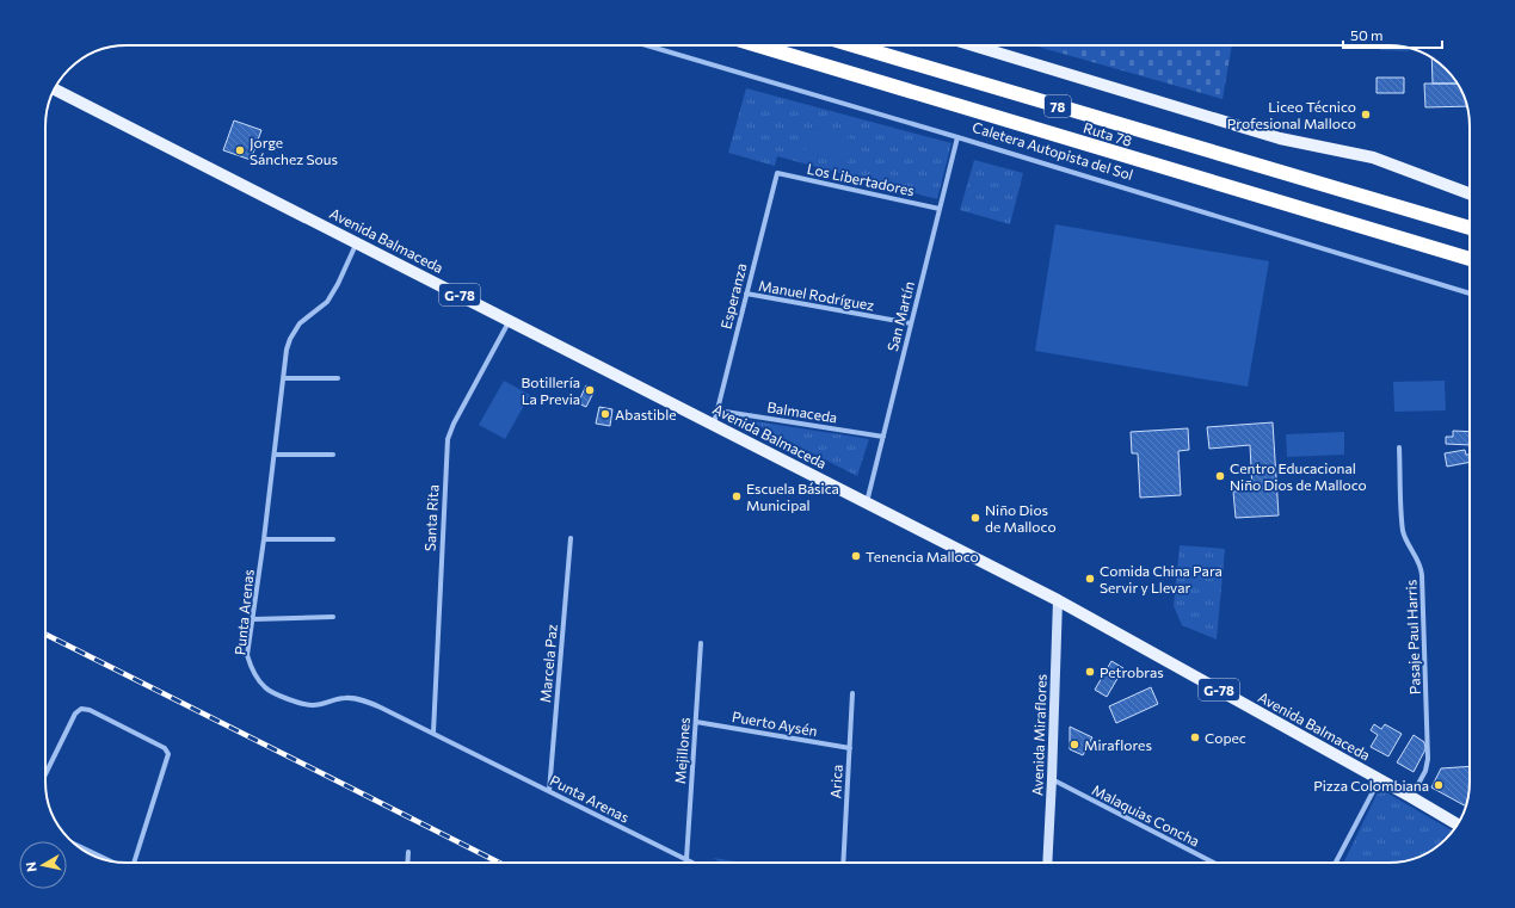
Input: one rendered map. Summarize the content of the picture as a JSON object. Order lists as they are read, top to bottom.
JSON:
{
  "streets": {
    "highway": ["78", "Ruta 78"],
    "main road": ["Avenida Balmaceda", "G-78", "Avenida Miraflores"],
    "street": [
      "Caletera Autopista del Sol",
      "Los Libertadores",
      "Manuel Rodríguez",
      "Esperanza",
      "San Martín",
      "Balmaceda",
      "Santa Rita",
      "Punta Arenas",
      "Pasaje Paul Harris",
      "Marcela Paz",
      "Puerto Aysén",
      "Mejillones",
      "Arica",
      "Malaquias Concha"
    ]
  },
  "crossings": [
    ["Caletera Autopista del Sol", "San Martín"],
    ["Los Libertadores", "Esperanza"],
    ["Los Libertadores", "San Martín"],
    ["Avenida Balmaceda", "Esperanza"],
    ["Avenida Balmaceda", "San Martín"],
    ["Avenida Balmaceda", "Santa Rita"],
    ["Avenida Balmaceda", "Punta Arenas"],
    ["Avenida Balmaceda", "Pasaje Paul Harris"],
    ["Avenida Balmaceda", "Avenida Miraflores"],
    ["Manuel Rodríguez", "Esperanza"],
    ["Manuel Rodríguez", "San Martín"],
    ["Esperanza", "Balmaceda"],
    ["San Martín", "Balmaceda"],
    ["Santa Rita", "Punta Arenas"],
    ["Punta Arenas", "Marcela Paz"],
    ["Punta Arenas", "Mejillones"],
    ["Puerto Aysén", "Mejillones"],
    ["Puerto Aysén", "Arica"],
    ["Avenida Miraflores", "Malaquias Concha"]
  ],
  "places": [
    "Liceo Técnico Profesional Malloco",
    "Jorge Sánchez Sous",
    "Botillería La Previa",
    "Abastible",
    "Centro Educacional Niño Dios de Malloco",
    "Escuela Básica Municipal",
    "Niño Dios de Malloco",
    "Tenencia Malloco",
    "Comida China Para Servir y Llevar",
    "Petrobras",
    "Copec",
    "Miraflores",
    "Pizza Colombiana"
  ],
  "scale_bar": "50 m",
  "north": "left"
}
